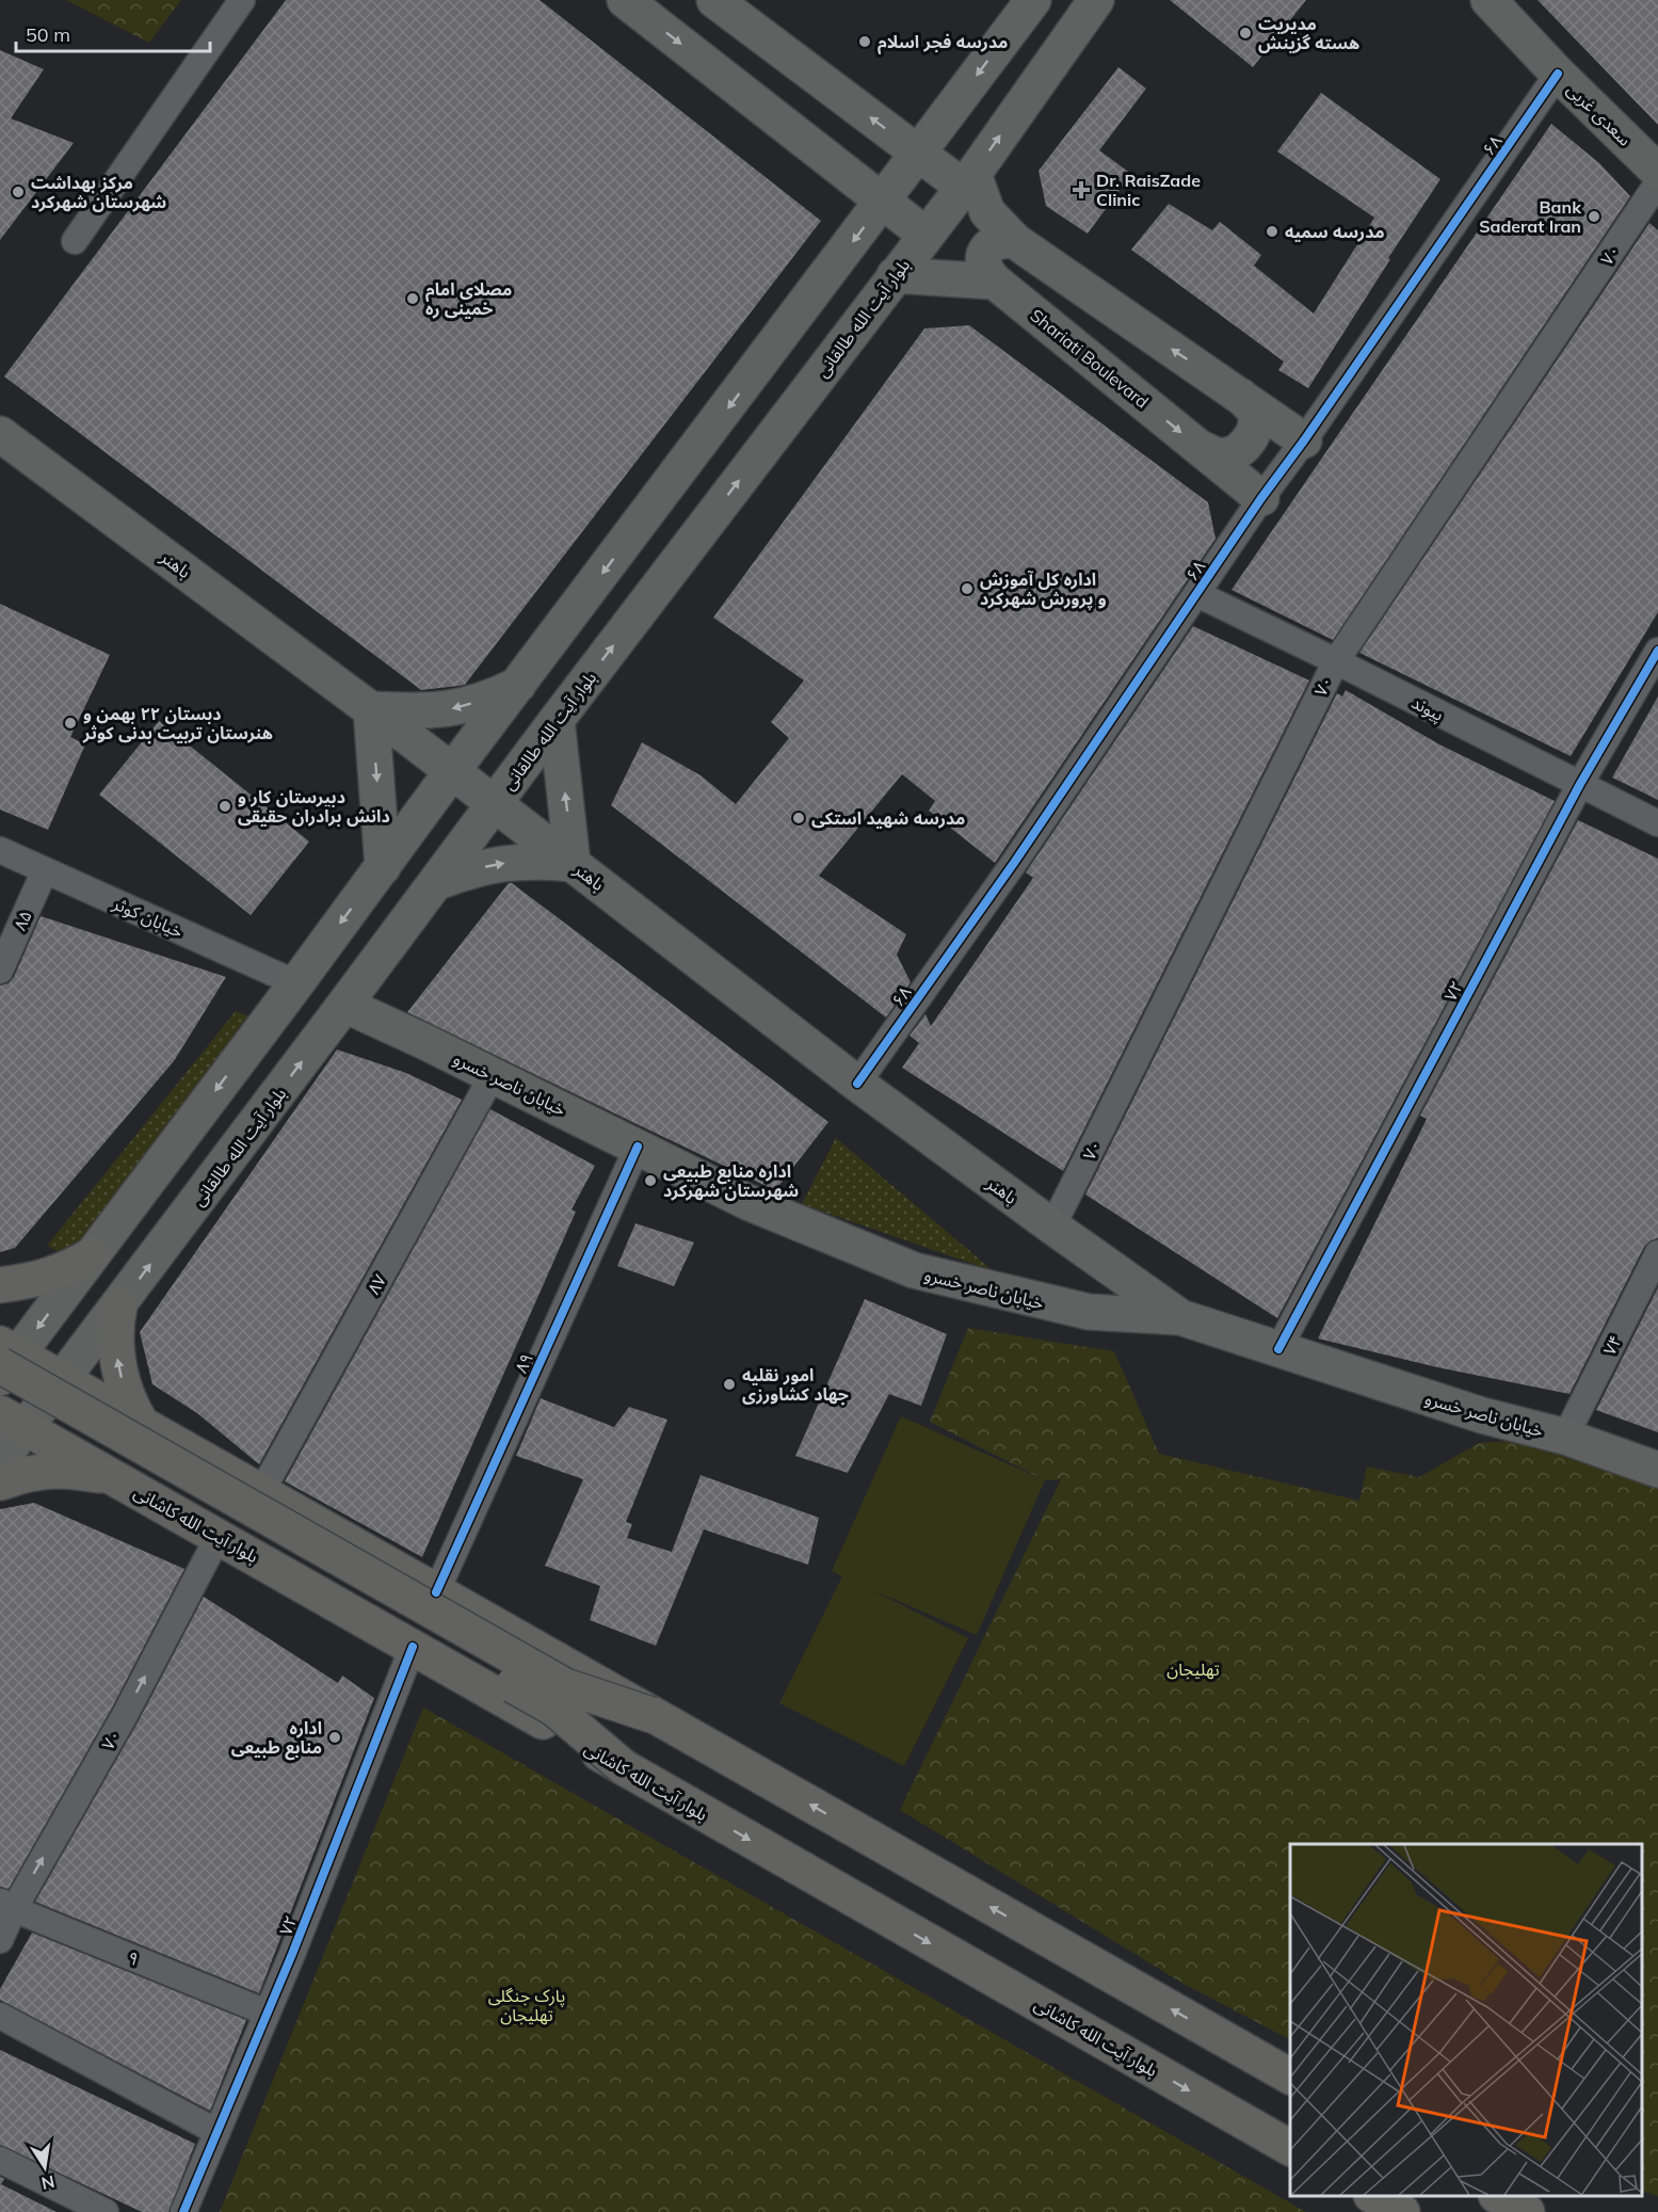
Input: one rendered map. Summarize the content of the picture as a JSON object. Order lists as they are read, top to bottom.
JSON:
{
  "streets": {
    "main road": [
      "سعدی غربی",
      "بلوار آیت الله طالقانی",
      "Shariati Boulevard",
      "باهنر",
      "خیابان ناصر خسرو",
      "بلوار آیت الله کاشانی"
    ],
    "street": [
      "۶۸",
      "۷۰",
      "پیوند",
      "خیابان کوثر",
      "۸۵",
      "۷۲",
      "۸۷",
      "۷۴",
      "۸۹",
      "۹"
    ]
  },
  "crossings": [
    ["سعدی غربی", "۶۸"],
    ["۶۸", "Shariati Boulevard"],
    ["۶۸", "باهنر"],
    ["۶۸", "پیوند"],
    ["۷۰", "باهنر"],
    ["۷۰", "پیوند"],
    ["۷۰", "بلوار آیت الله کاشانی"],
    ["۷۰", "۹"],
    ["بلوار آیت الله طالقانی", "باهنر"],
    ["بلوار آیت الله طالقانی", "خیابان ناصر خسرو"],
    ["بلوار آیت الله طالقانی", "بلوار آیت الله کاشانی"],
    ["باهنر", "خیابان ناصر خسرو"],
    ["پیوند", "۷۲"],
    ["خیابان کوثر", "۸۵"],
    ["۷۲", "خیابان ناصر خسرو"],
    ["۷۲", "بلوار آیت الله کاشانی"],
    ["۷۲", "۹"],
    ["خیابان ناصر خسرو", "۸۷"],
    ["خیابان ناصر خسرو", "۷۴"],
    ["خیابان ناصر خسرو", "۸۹"]
  ],
  "parks": ["تهلیجان", "پارک جنگلی تهلیجان"],
  "places": {
    "other": [
      "مدیریت هسته گزینش",
      "مدرسه فجر اسلام",
      "مرکز بهداشت شهرستان شهرکرد",
      "Bank Saderat Iran",
      "مدرسه سمیه",
      "مصلای امام خمینی ره",
      "اداره کل آموزش و پرورش شهرکرد",
      "دبستان ۲۲ بهمن و هنرستان تربیت بدنی کوثر",
      "دبیرستان کار و دانش برادران حقیقی",
      "مدرسه شهید استکی",
      "اداره منابع طبیعی شهرستان شهرکرد",
      "امور نقلیه جهاد کشاورزی",
      "اداره منابع طبیعی"
    ],
    "health": ["Dr. RaisZade Clinic"]
  },
  "scale_bar": "50 m",
  "north": "bottom"
}
